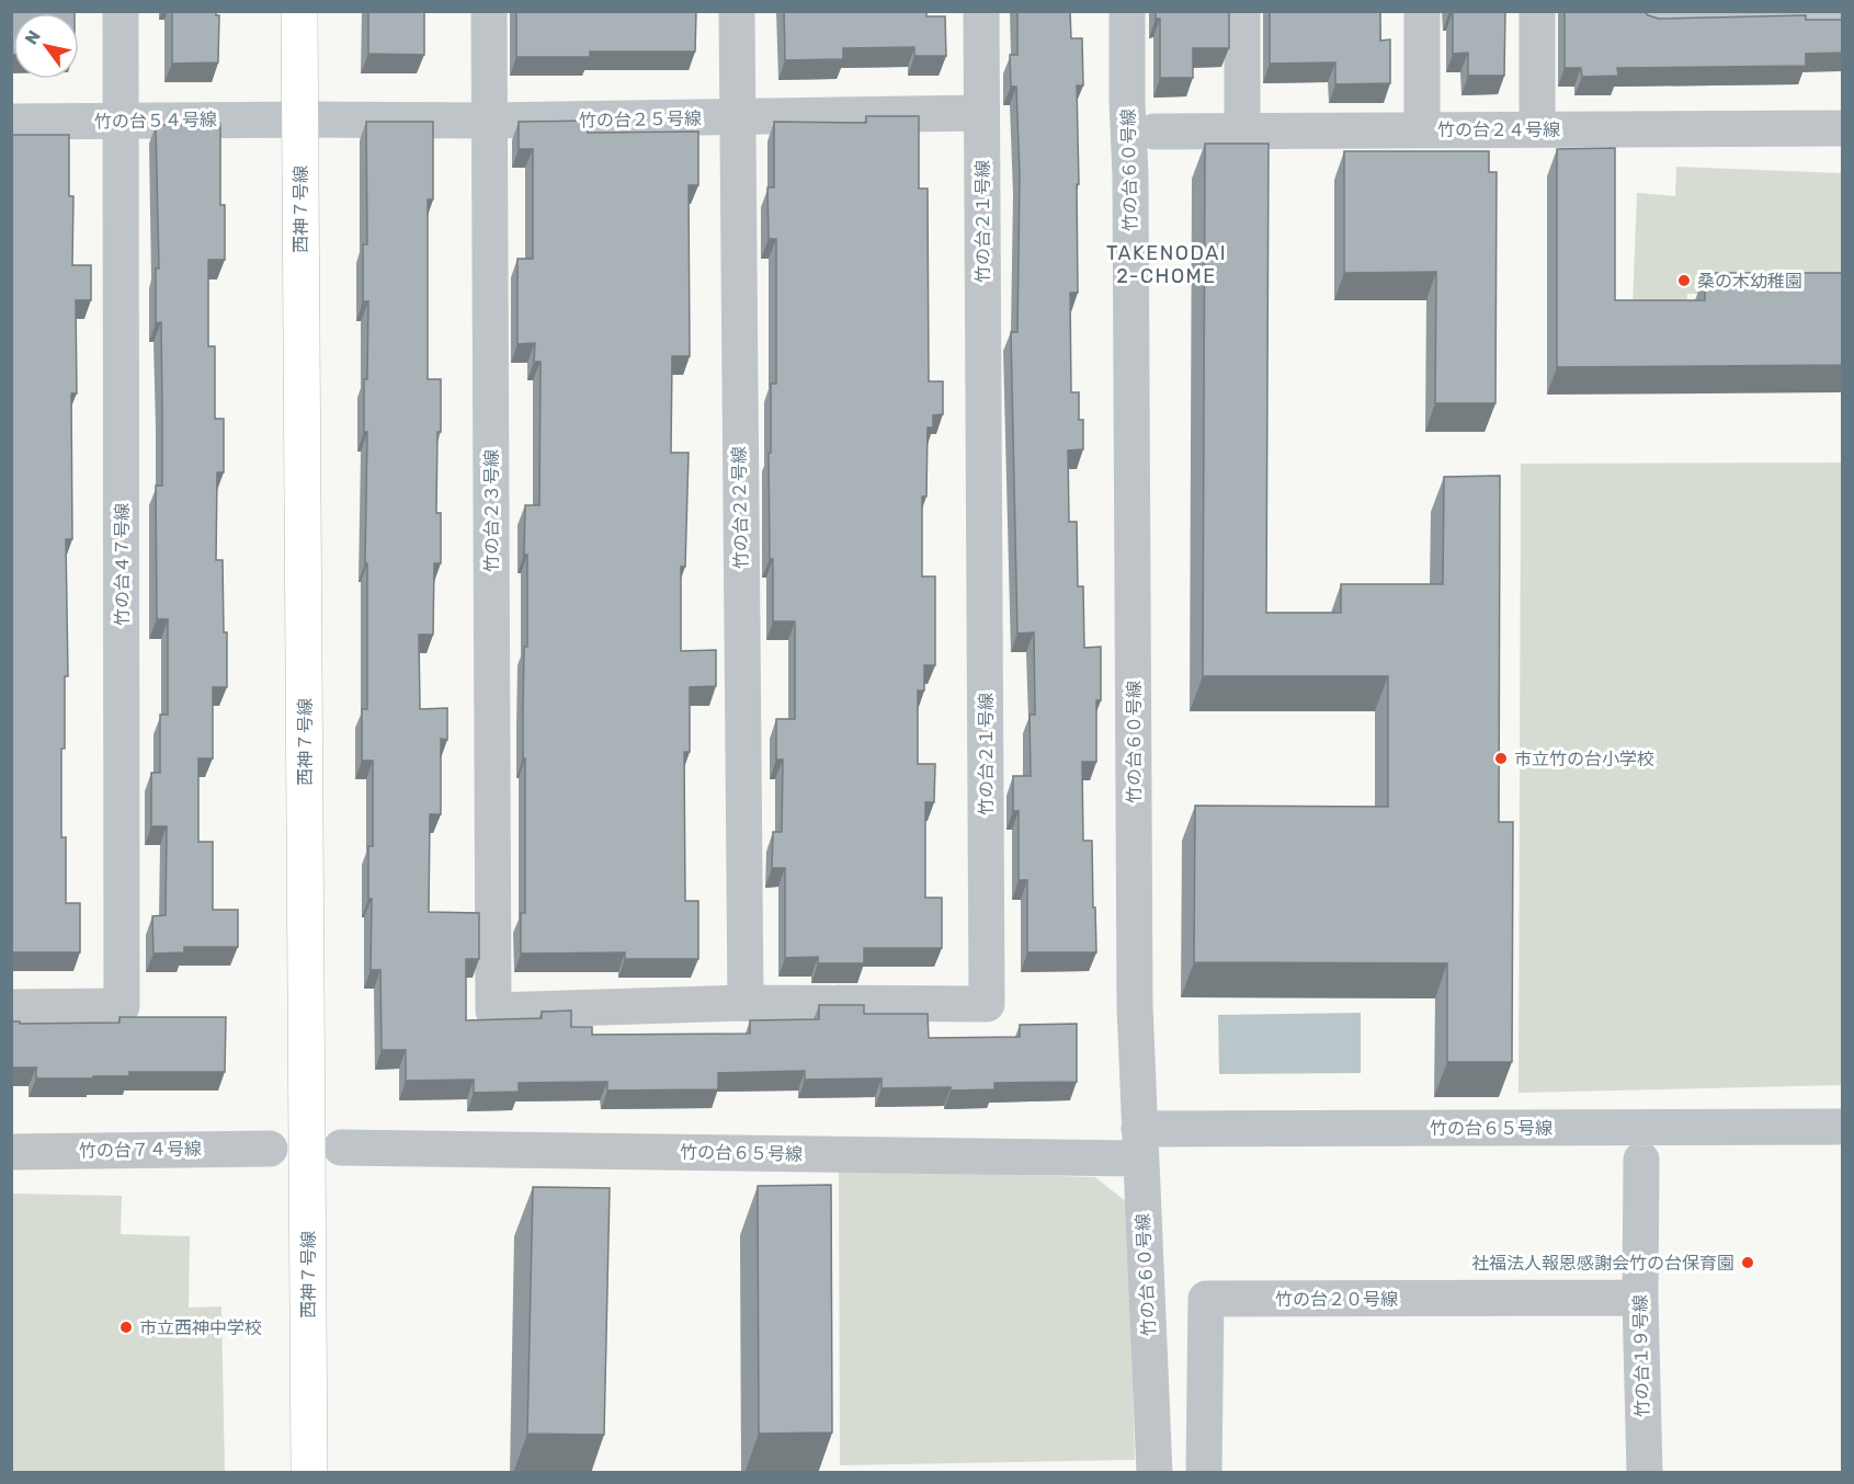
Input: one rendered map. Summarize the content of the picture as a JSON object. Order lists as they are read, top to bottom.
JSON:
{
  "streets": {
    "street": [
      "竹の台２５号線",
      "竹の台５４号線",
      "竹の台２４号線",
      "竹の台６０号線",
      "西神７号線",
      "竹の台２１号線",
      "竹の台２２号線",
      "竹の台２３号線",
      "竹の台４７号線",
      "竹の台６５号線",
      "竹の台７４号線",
      "竹の台２０号線",
      "竹の台１９号線"
    ]
  },
  "crossings": [
    ["竹の台２５号線", "竹の台５４号線"],
    ["竹の台２５号線", "西神７号線"],
    ["竹の台２５号線", "竹の台２１号線"],
    ["竹の台２５号線", "竹の台２２号線"],
    ["竹の台２５号線", "竹の台２３号線"],
    ["竹の台５４号線", "西神７号線"],
    ["竹の台５４号線", "竹の台４７号線"],
    ["竹の台６０号線", "竹の台６５号線"],
    ["竹の台２１号線", "竹の台２２号線"],
    ["竹の台２１号線", "竹の台２３号線"],
    ["竹の台２０号線", "竹の台１９号線"]
  ],
  "districts": ["TAKENODAI 2-CHOME"],
  "places": [
    "桑の木幼稚園",
    "市立竹の台小学校",
    "社福法人報恩感謝会竹の台保育園",
    "市立西神中学校"
  ],
  "north": "top left"
}
